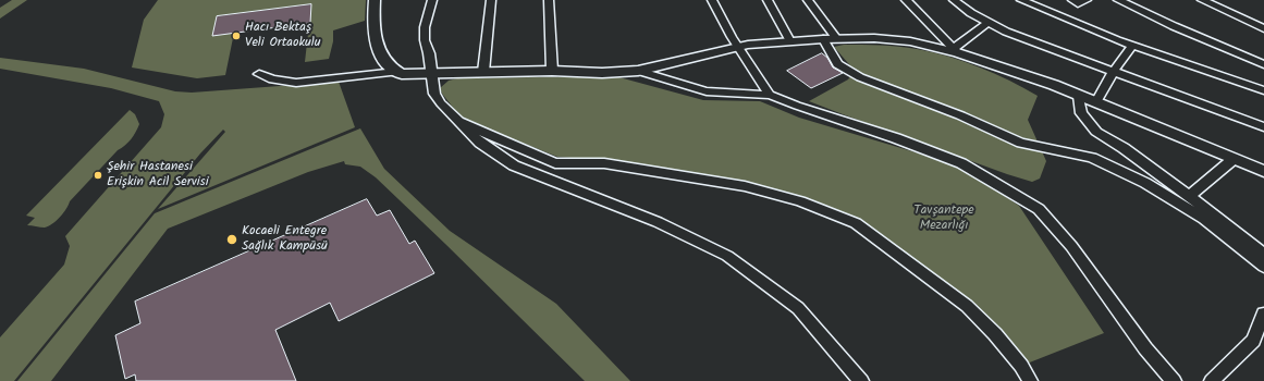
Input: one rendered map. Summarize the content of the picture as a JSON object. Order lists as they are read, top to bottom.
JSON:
{
  "parks": ["Tavşantepe Mezarlığı"],
  "places": ["Hacı Bektaş Veli Ortaokulu", "Şehir Hastanesi Erişkin Acil Servisi", "Kocaeli Entegre Sağlık Kampüsü"]
}
